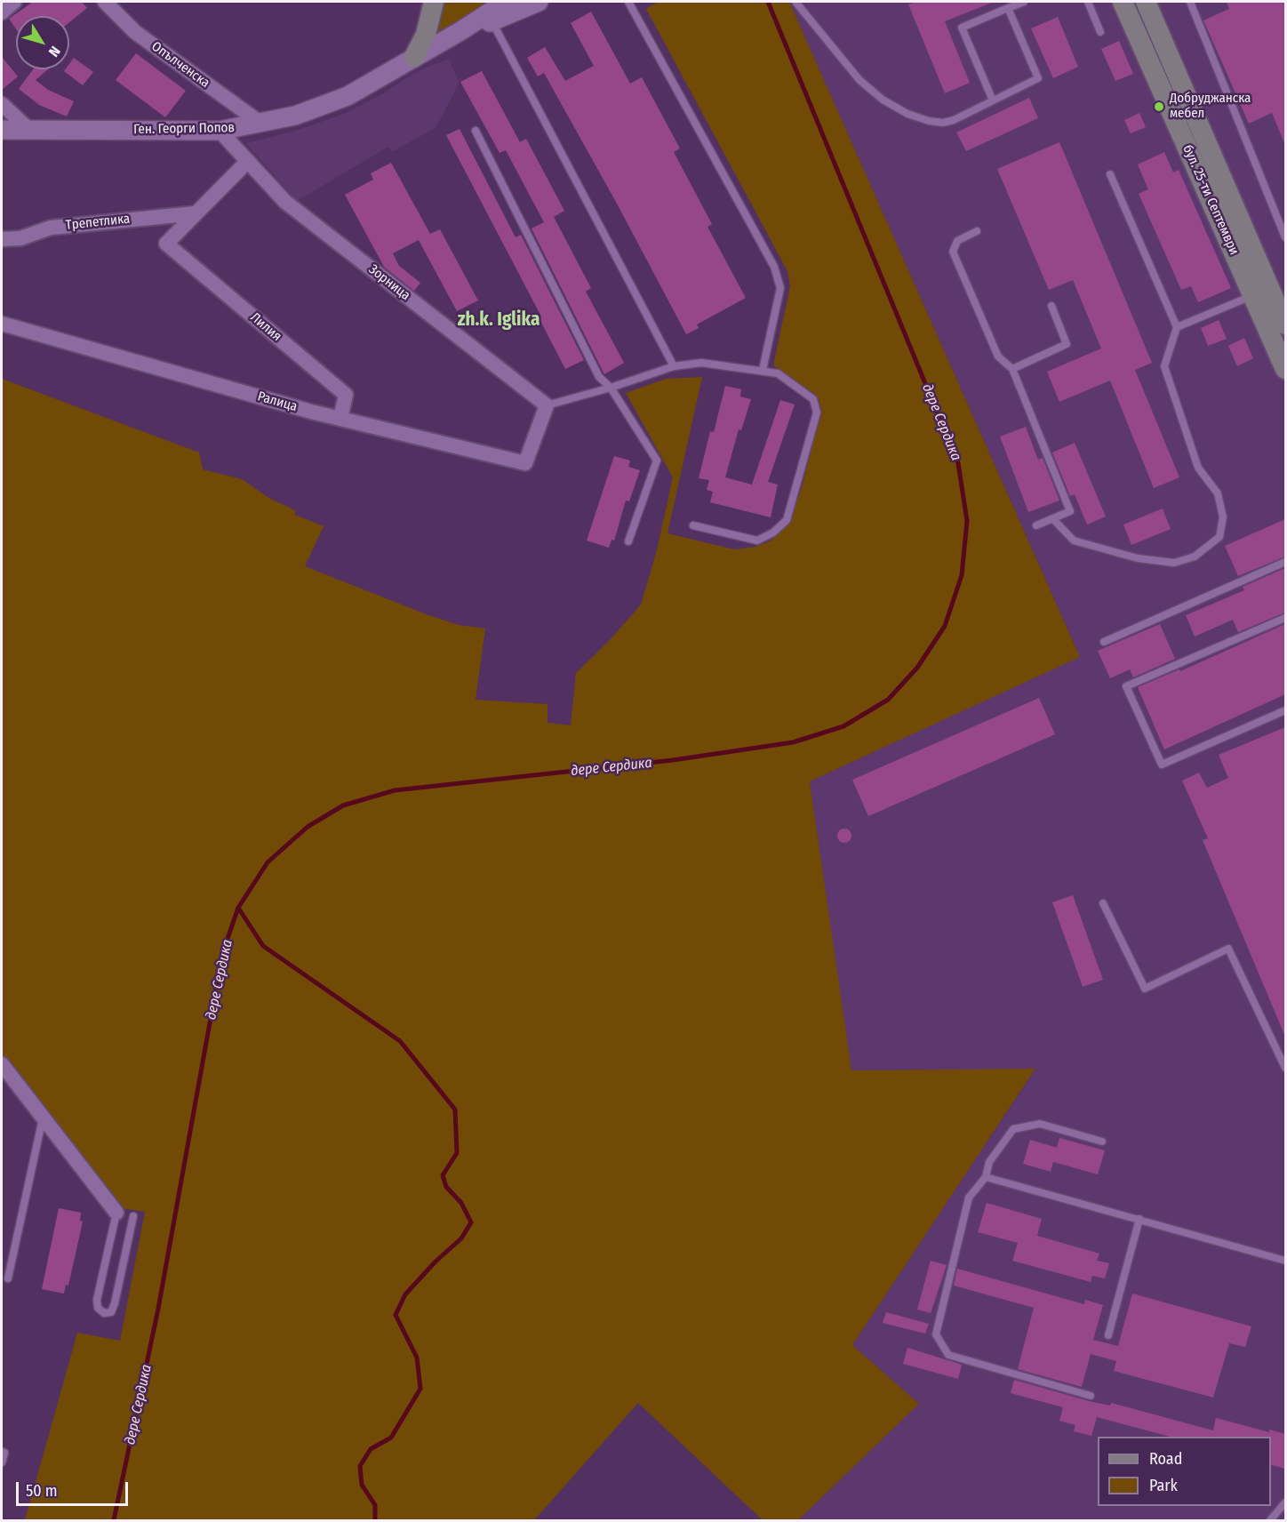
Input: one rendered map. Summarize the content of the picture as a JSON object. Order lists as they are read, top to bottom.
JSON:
{
  "streets": {
    "main road": ["бул. 25-ти Септември"],
    "street": [
      "Опълченска",
      "Ген. Георги Попов",
      "Трепетлика",
      "Зорница",
      "Лилия",
      "Ралица"
    ]
  },
  "crossings": [
    ["Опълченска", "Ген. Георги Попов"],
    ["Ген. Георги Попов", "Зорница"],
    ["Трепетлика", "Лилия"],
    ["Зорница", "Ралица"],
    ["Лилия", "Ралица"]
  ],
  "districts": ["zh.k. Iglika"],
  "water": ["дере Сердика"],
  "places": ["Добруджанска мебел"],
  "legend": ["Road", "Park"],
  "scale_bar": "50 m",
  "north": "bottom right"
}
